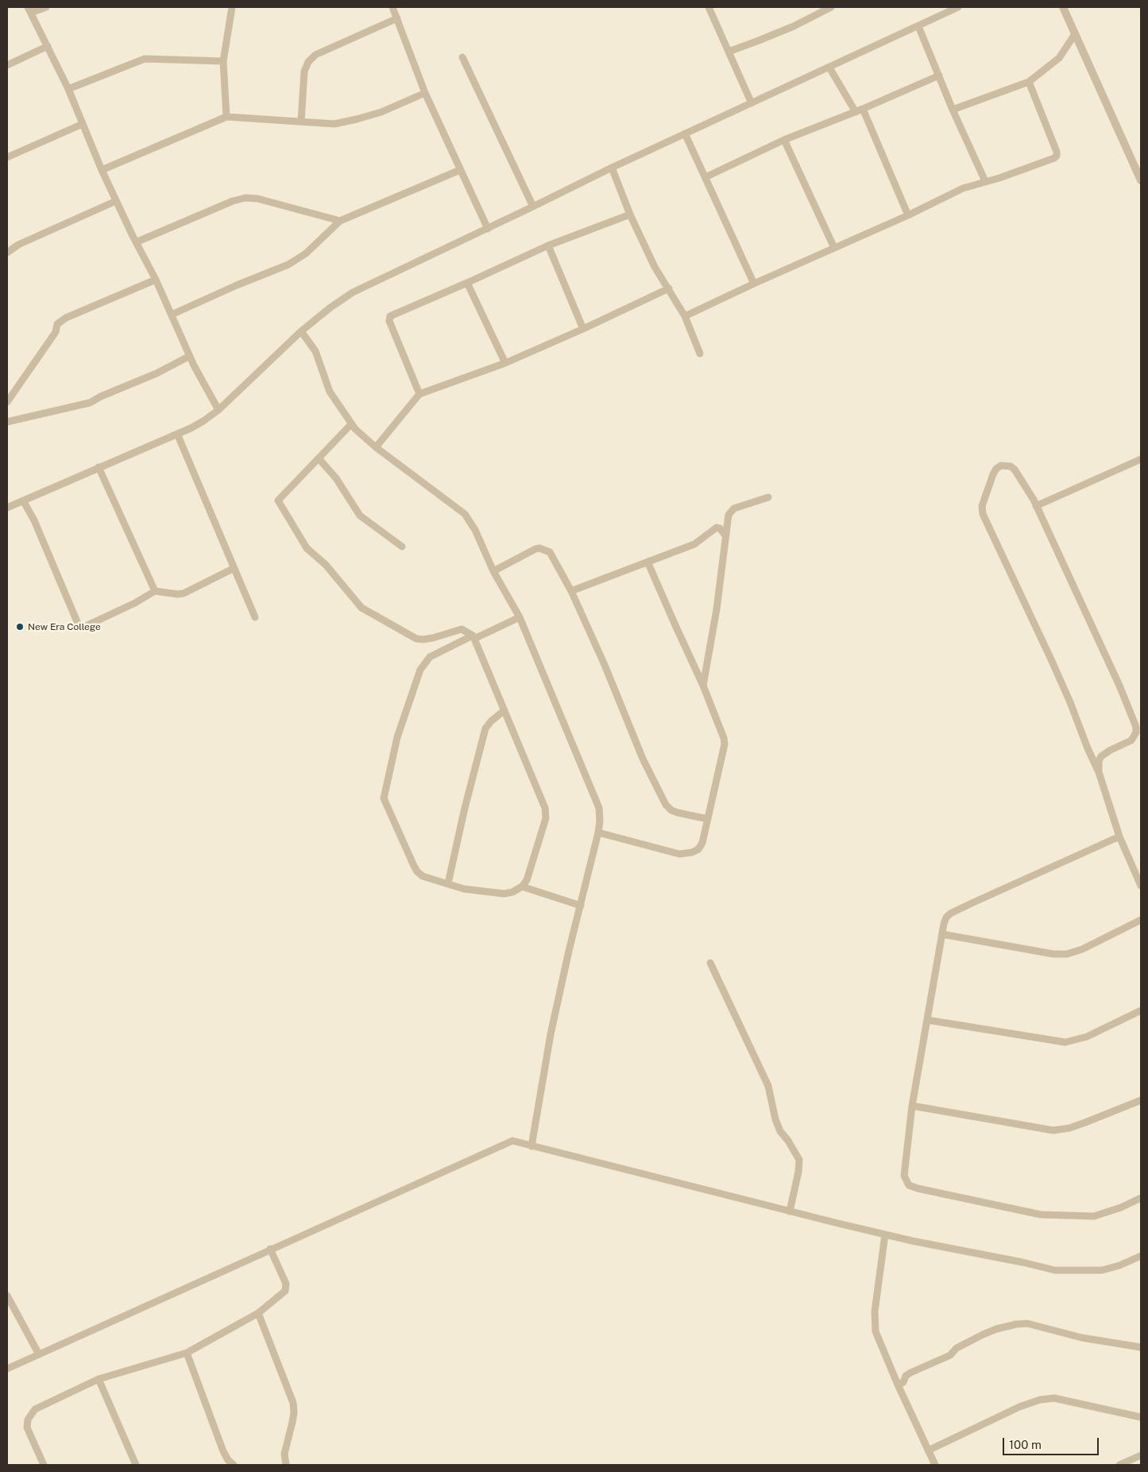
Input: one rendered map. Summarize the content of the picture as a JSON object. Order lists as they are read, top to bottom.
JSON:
{
  "places": ["New Era College"],
  "scale_bar": "100 m"
}
